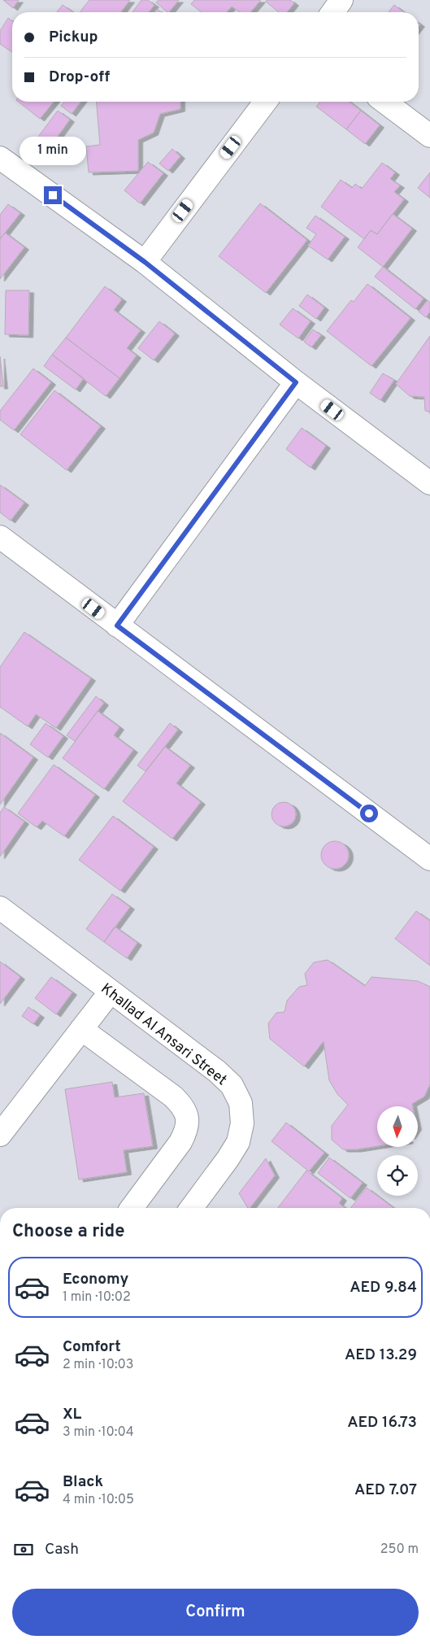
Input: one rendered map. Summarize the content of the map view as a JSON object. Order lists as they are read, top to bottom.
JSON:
{
  "streets": {
    "street": ["Khallad Al Ansari Street"]
  },
  "north": "bottom",
  "page": {
    "banner": ["Pickup", "Drop-off"],
    "bubble": "1 min",
    "heading": "Choose a ride",
    "list": [
      {
        "name": "Economy",
        "note": "1 min · 10:02",
        "value": "AED 9.84"
      },
      {
        "name": "Comfort",
        "note": "2 min · 10:03",
        "value": "AED 13.29"
      },
      {
        "name": "XL",
        "note": "3 min · 10:04",
        "value": "AED 16.73"
      },
      {
        "name": "Black",
        "note": "4 min · 10:05",
        "value": "AED 7.07"
      }
    ],
    "pay": ["Cash", "250 m"],
    "buttons": "Confirm"
  }
}
